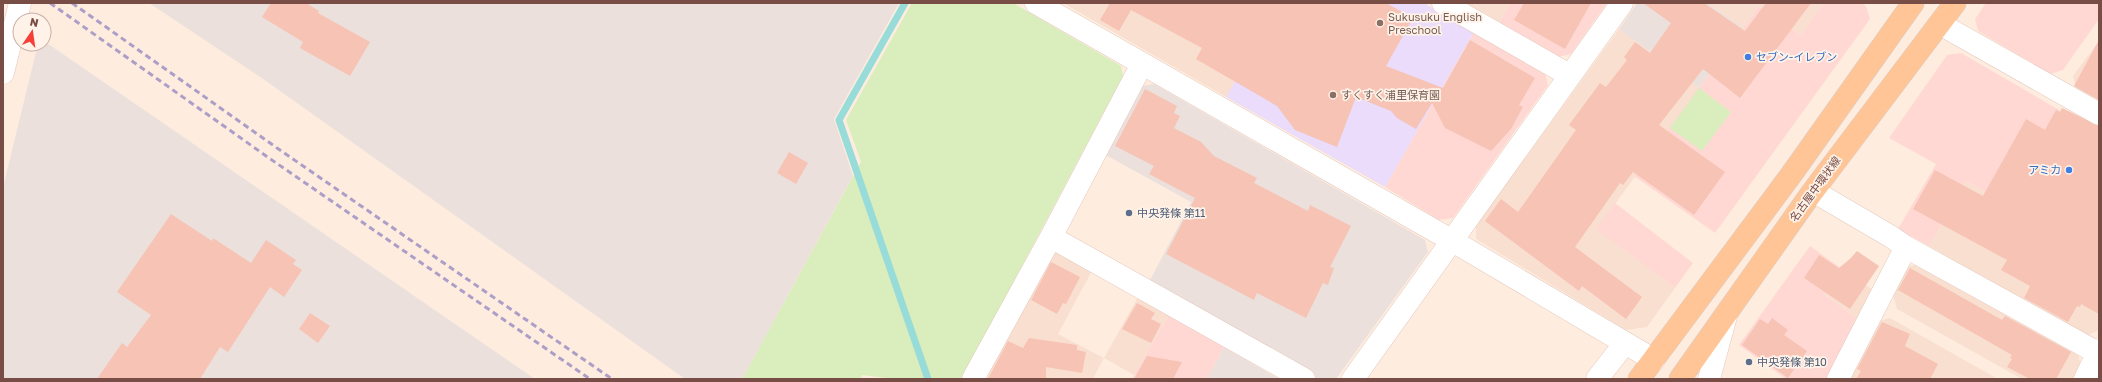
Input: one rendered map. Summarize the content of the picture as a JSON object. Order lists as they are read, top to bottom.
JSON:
{
  "streets": {
    "main road": ["名古屋中環状線"]
  },
  "places": [
    "Sukusuku English Preschool",
    "セブン-イレブン",
    "すくすく浦里保育園",
    "アミカ",
    "中央発條 第11",
    "中央発條 第10"
  ],
  "north": "top"
}
